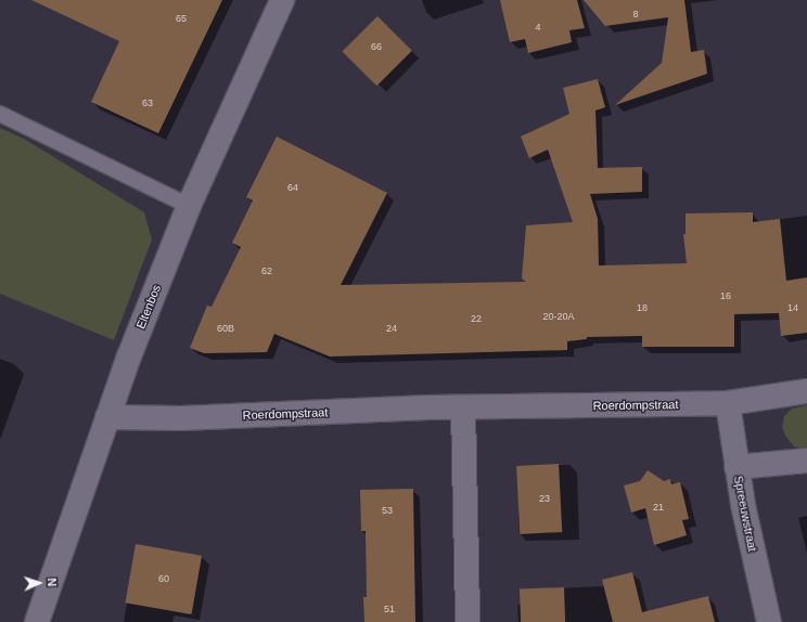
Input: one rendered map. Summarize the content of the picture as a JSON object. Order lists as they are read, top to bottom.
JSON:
{
  "streets": {
    "street": ["Eltenbos", "Roerdompstraat", "Spreeuwstraat"]
  },
  "crossings": [
    ["Eltenbos", "Roerdompstraat"],
    ["Roerdompstraat", "Spreeuwstraat"]
  ],
  "house_numbers": [
    "8",
    "65",
    "4",
    "66",
    "63",
    "64",
    "62",
    "16",
    "18",
    "14",
    "20-20A",
    "22",
    "60B",
    "24",
    "23",
    "21",
    "53",
    "60",
    "51"
  ],
  "north": "right"
}
